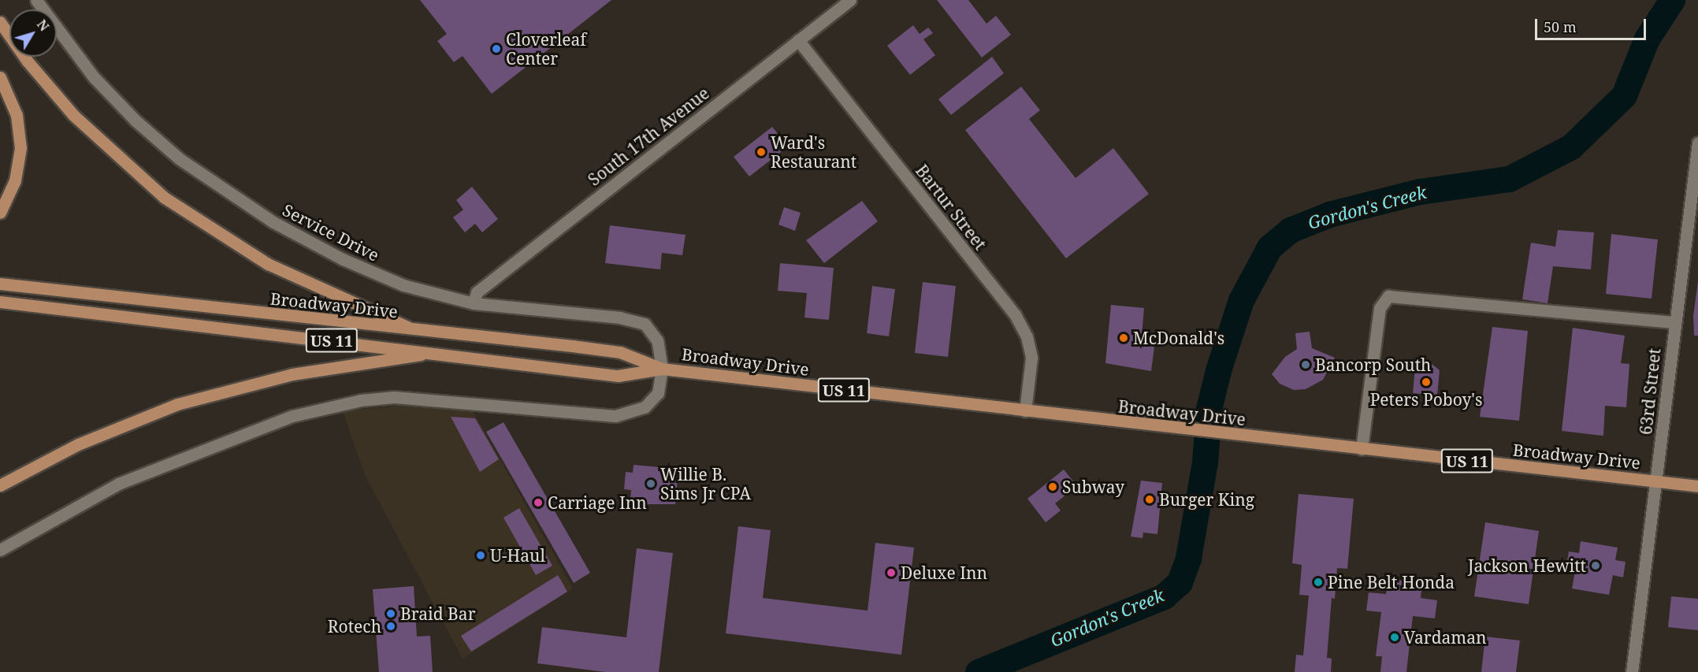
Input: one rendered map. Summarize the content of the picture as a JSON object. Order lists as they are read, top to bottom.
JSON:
{
  "streets": {
    "main road": ["Broadway Drive", "US 11"],
    "street": [
      "South 17th Avenue",
      "Bartur Street",
      "Service Drive",
      "63rd Street"
    ]
  },
  "crossings": [
    ["South 17th Avenue", "Bartur Street"],
    ["South 17th Avenue", "Service Drive"],
    ["Bartur Street", "Broadway Drive"],
    ["Service Drive", "Broadway Drive"],
    ["Broadway Drive", "63rd Street"]
  ],
  "water": ["Gordon's Creek"],
  "places": [
    "Cloverleaf Center",
    "Ward's Restaurant",
    "McDonald's",
    "Bancorp South",
    "Peters Poboy's",
    "Willie B. Sims Jr CPA",
    "Subway",
    "Burger King",
    "Carriage Inn",
    "U-Haul",
    "Jackson Hewitt",
    "Deluxe Inn",
    "Pine Belt Honda",
    "Braid Bar",
    "Rotech",
    "Vardaman"
  ],
  "scale_bar": "50 m",
  "north": "top right"
}
